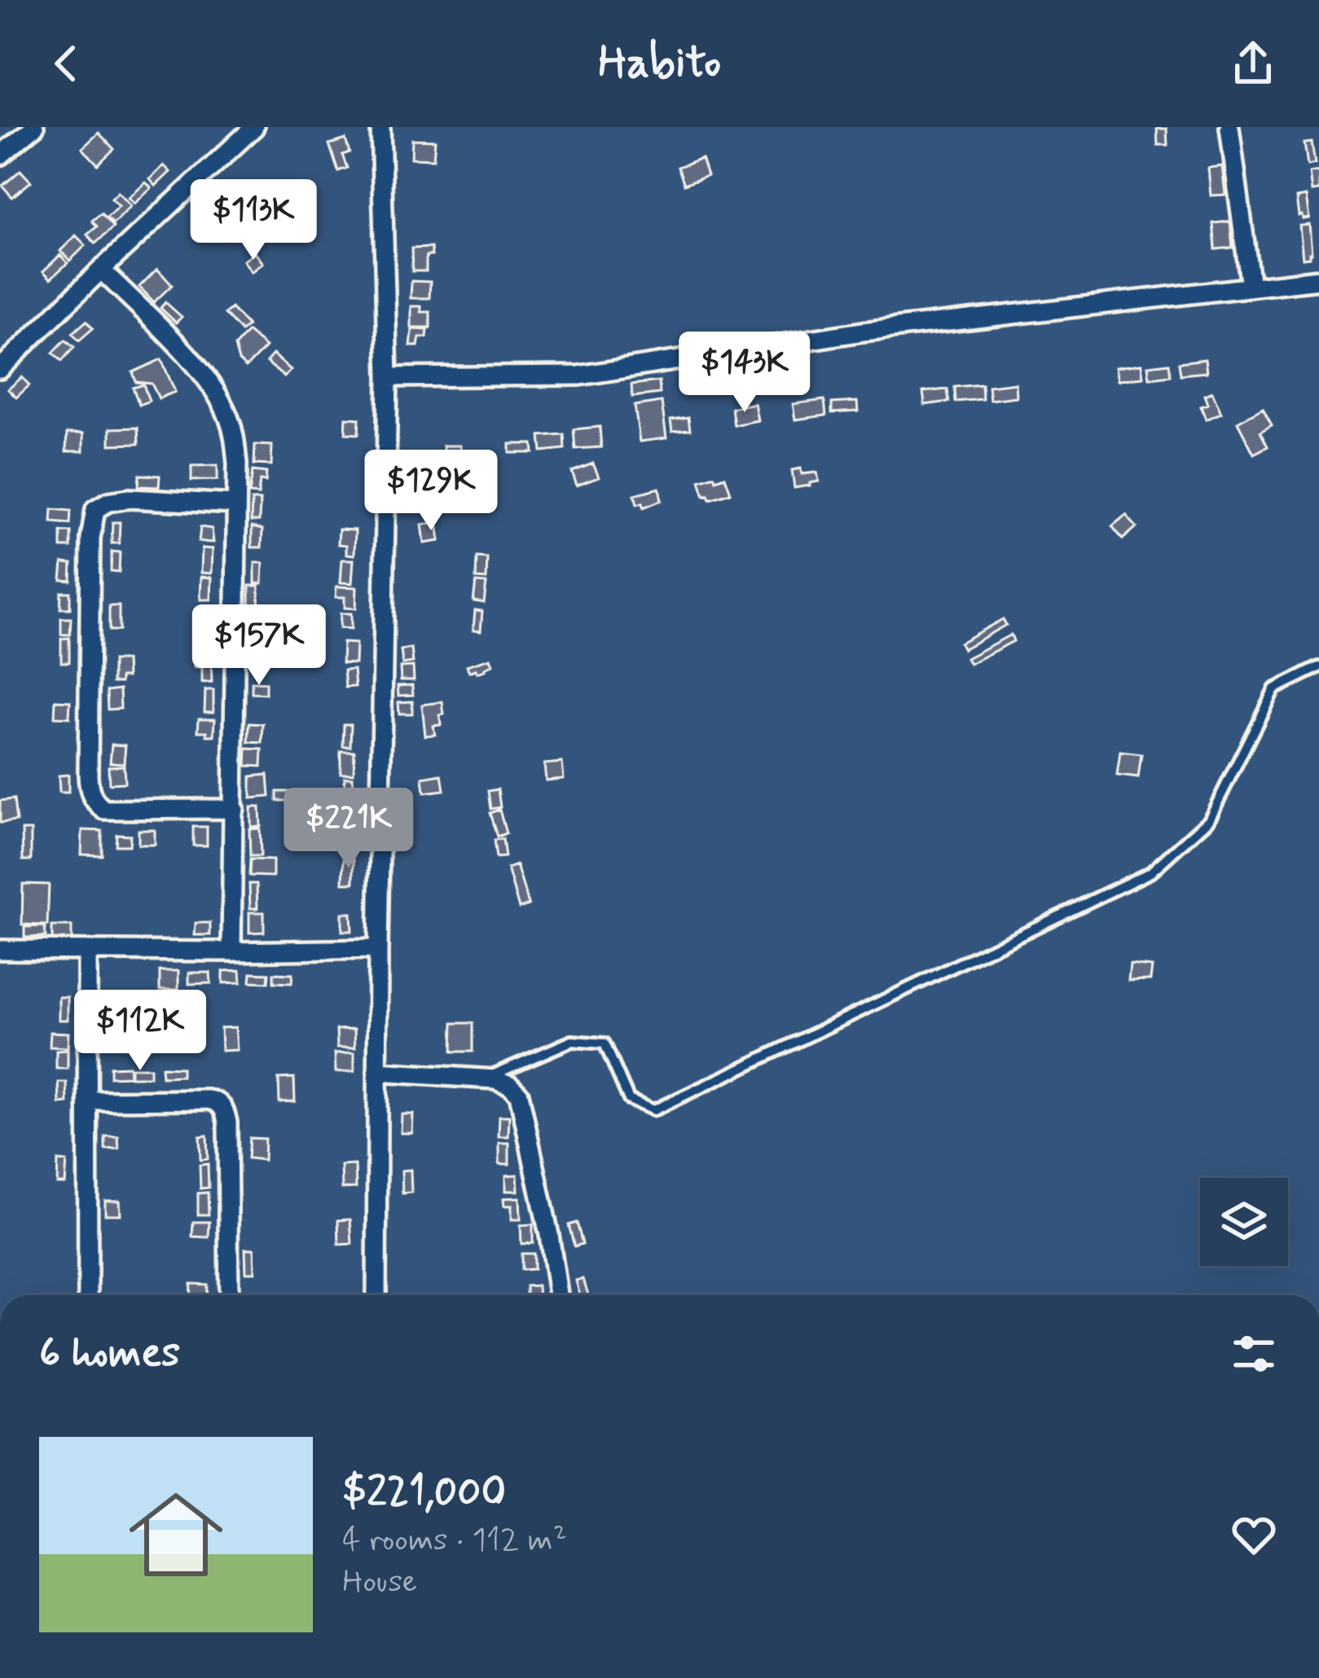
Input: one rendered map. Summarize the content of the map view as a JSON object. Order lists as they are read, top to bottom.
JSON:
{
  "page": {
    "header": "Habito",
    "price": [
      "$113K",
      "$143K",
      "$129K",
      "$157K",
      "$221K",
      "$112K"
    ],
    "heading": "6 homes",
    "list": [
      {
        "name": "$221,000",
        "note": "4 rooms · 112 m² · House"
      }
    ]
  }
}
